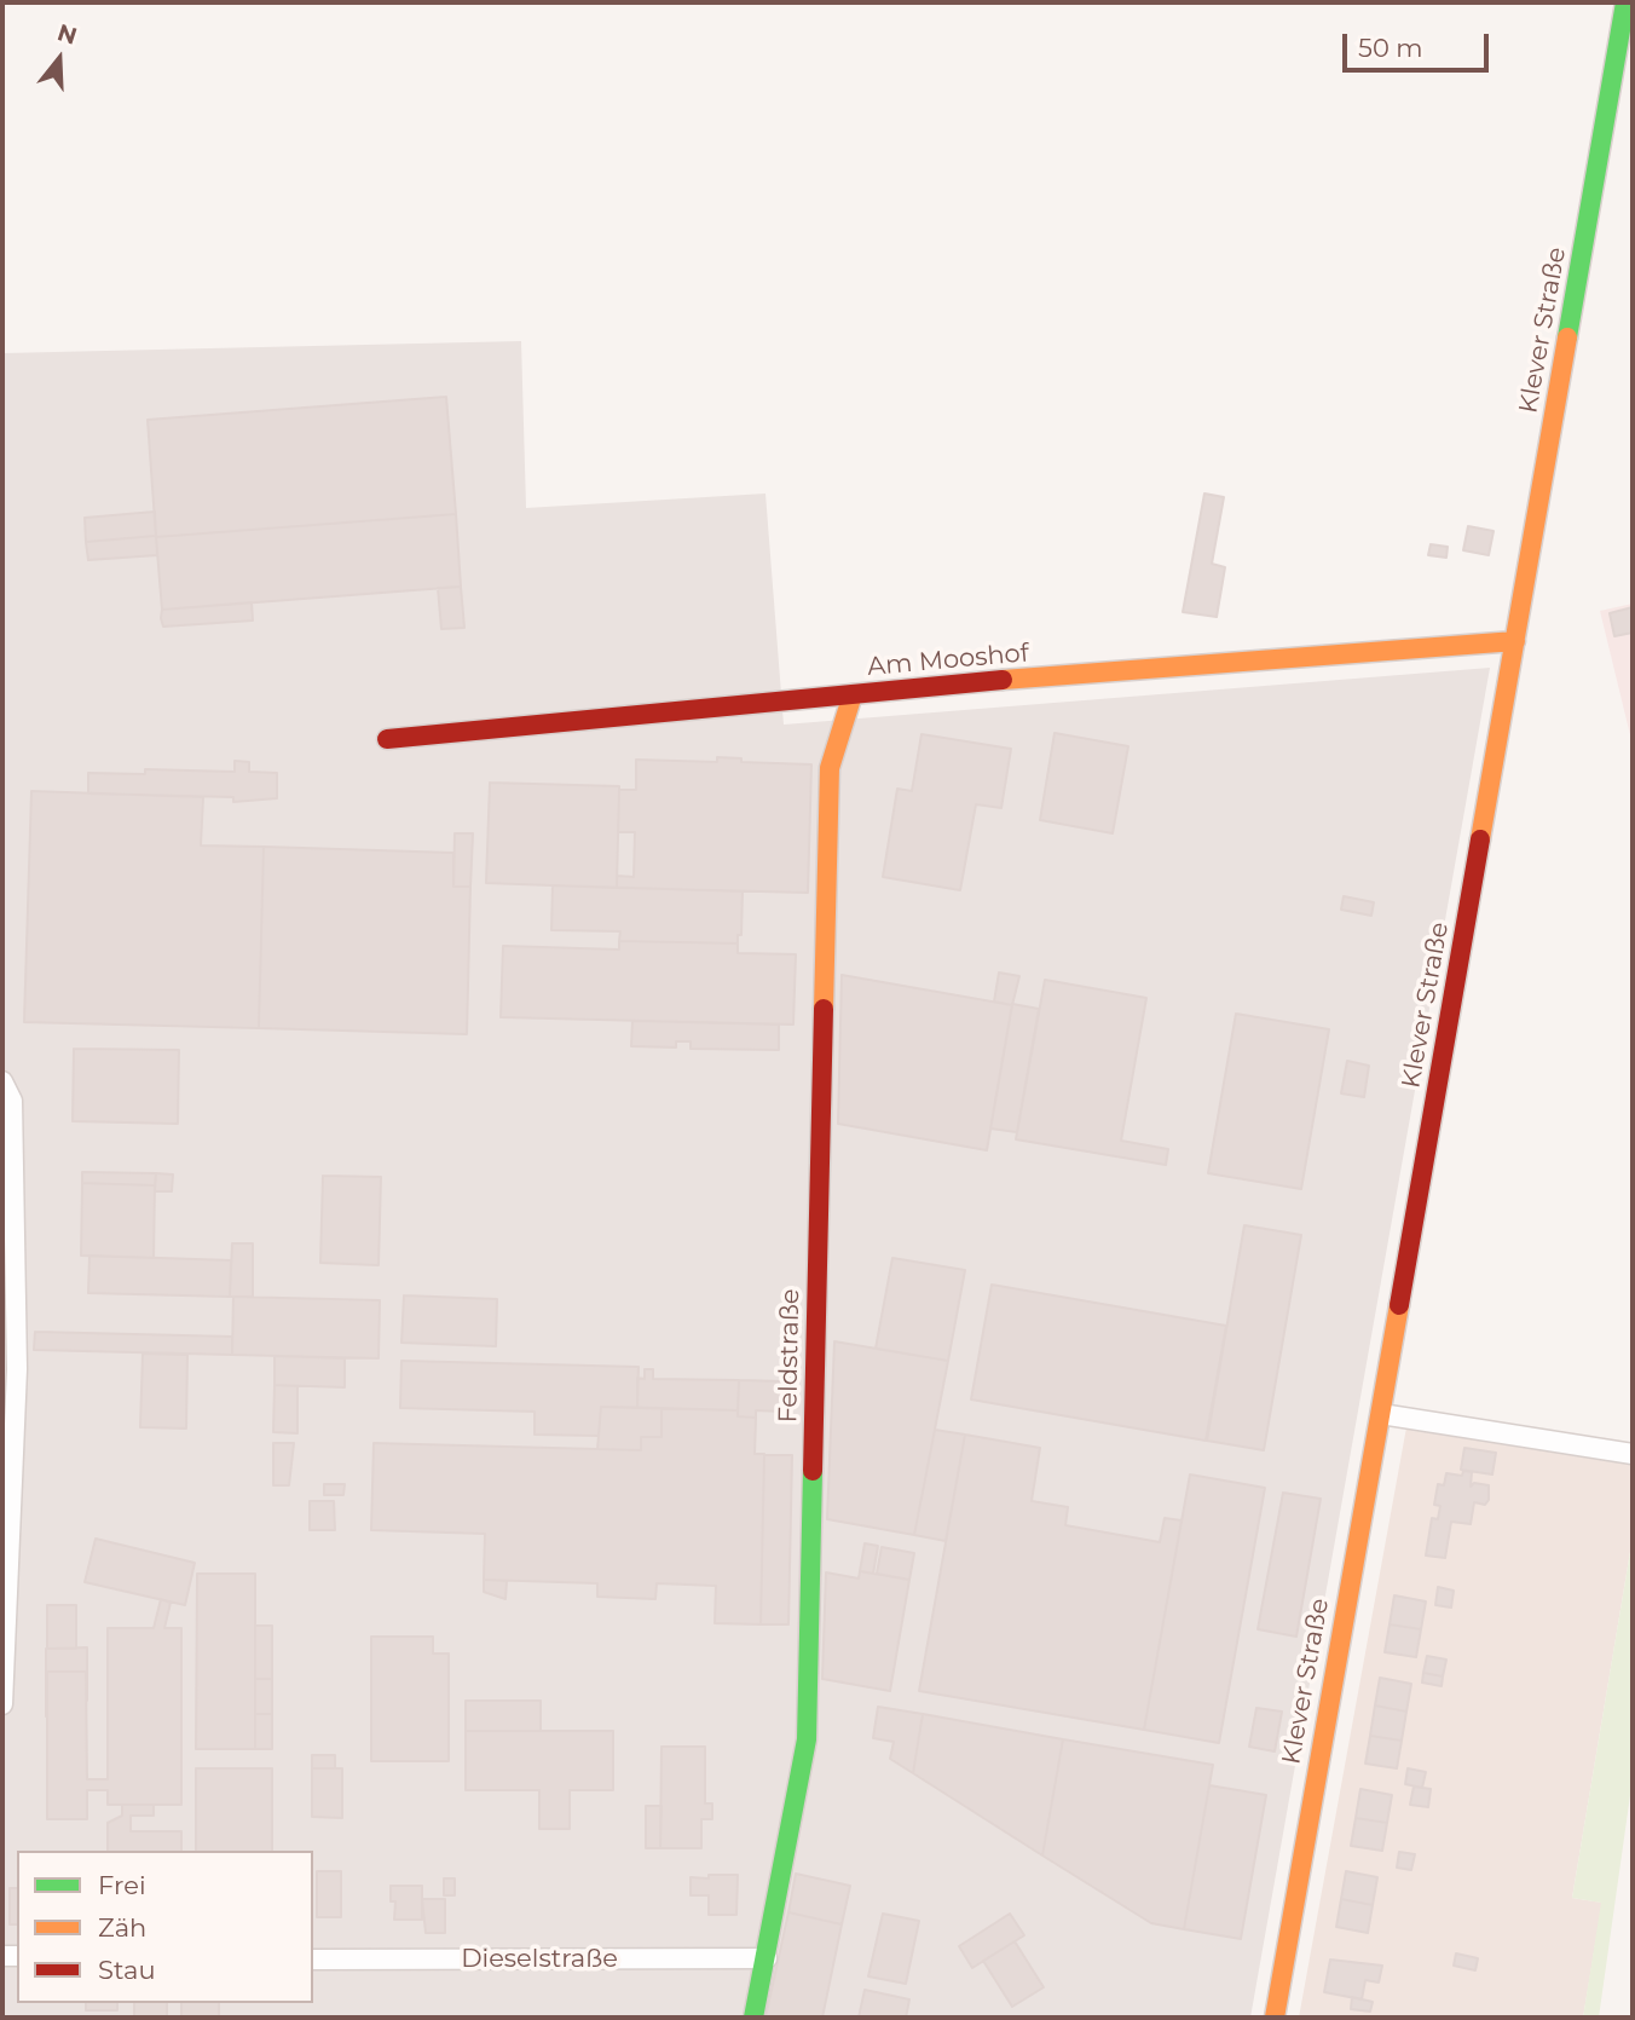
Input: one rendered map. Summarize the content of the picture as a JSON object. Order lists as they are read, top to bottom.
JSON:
{
  "streets": {
    "street": [
      "Klever Straße",
      "Am Mooshof",
      "Feldstraße",
      "Dieselstraße"
    ]
  },
  "crossings": [
    ["Klever Straße", "Am Mooshof"],
    ["Am Mooshof", "Feldstraße"],
    ["Feldstraße", "Dieselstraße"]
  ],
  "legend": ["Frei", "Zäh", "Stau"],
  "scale_bar": "50 m",
  "north": "top"
}
